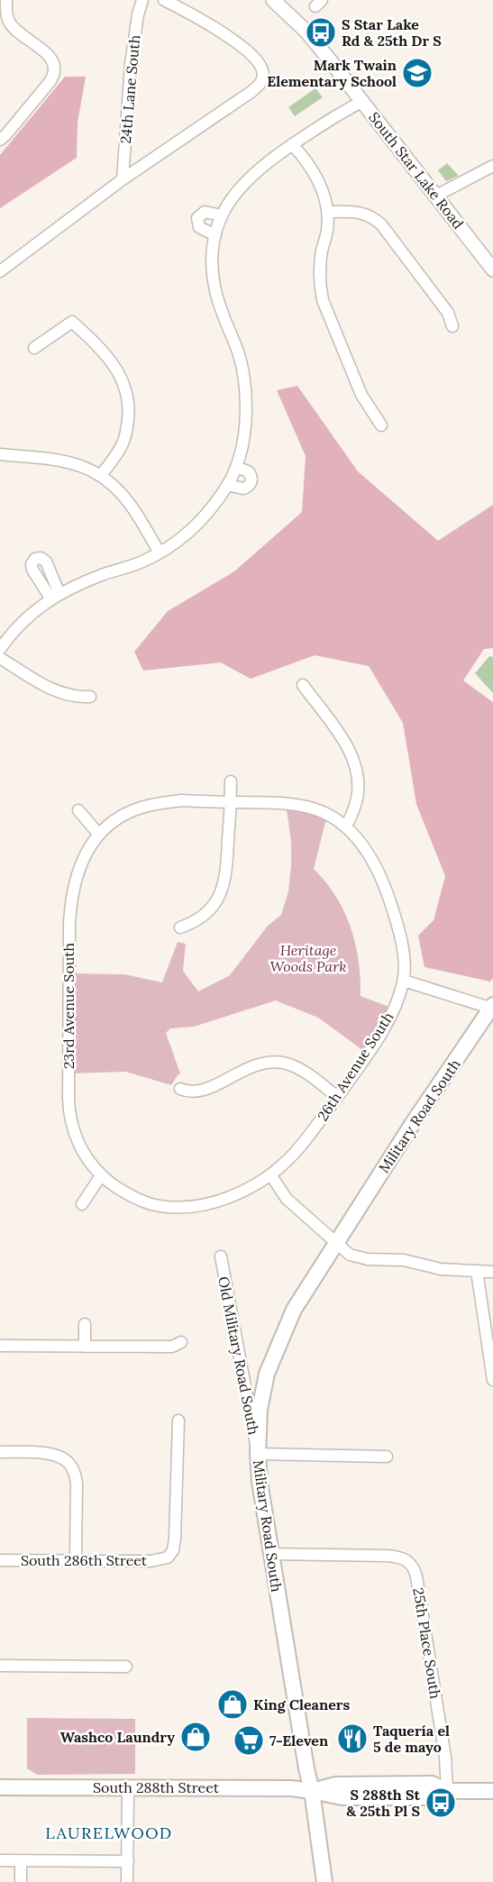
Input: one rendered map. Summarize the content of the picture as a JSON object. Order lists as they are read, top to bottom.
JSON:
{
  "streets": {
    "main road": ["Military Road South", "South 288th Street"],
    "street": [
      "24th Lane South",
      "South Star Lake Road",
      "23rd Avenue South",
      "26th Avenue South",
      "Old Military Road South",
      "South 286th Street",
      "25th Place South"
    ]
  },
  "crossings": [
    ["23rd Avenue South", "26th Avenue South"],
    ["Military Road South", "Old Military Road South"],
    ["Military Road South", "25th Place South"],
    ["Military Road South", "South 288th Street"],
    ["25th Place South", "South 288th Street"]
  ],
  "districts": ["LAURELWOOD"],
  "parks": ["Heritage Woods Park"],
  "places": {
    "bus stop": ["S Star Lake Rd & 25th Dr S", "S 288th St & 25th Pl S"],
    "school or university": ["Mark Twain Elementary School"],
    "shop": ["King Cleaners", "Washco Laundry"],
    "restaurant": ["Taquería el 5 de mayo"],
    "supermarket": ["7-Eleven"]
  }
}
